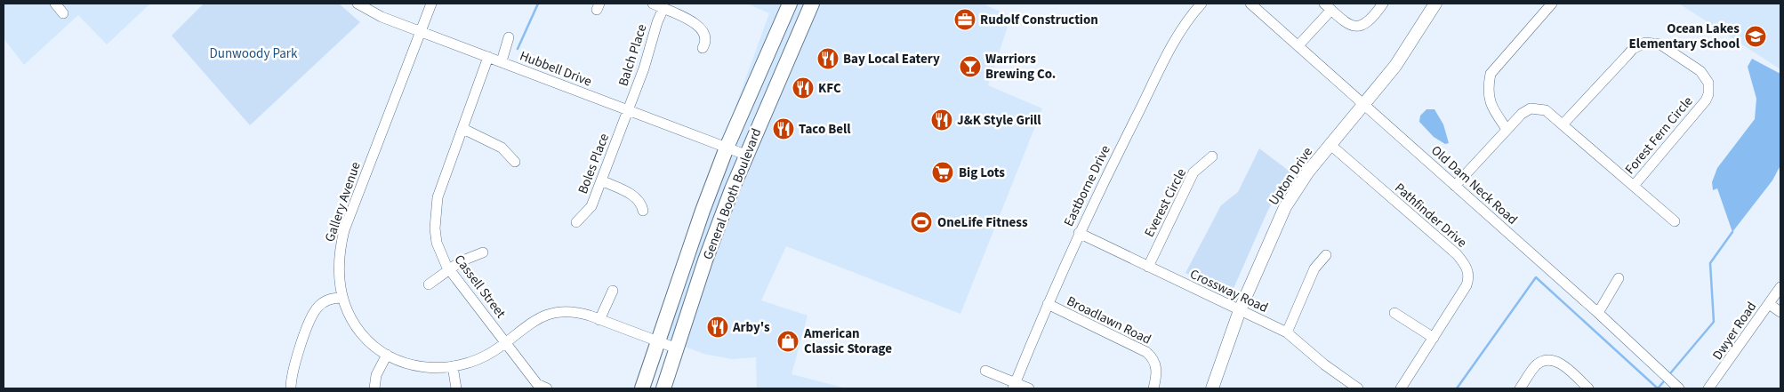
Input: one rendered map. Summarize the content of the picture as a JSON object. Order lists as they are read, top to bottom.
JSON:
{
  "streets": {
    "highway": ["General Booth Boulevard"],
    "main road": ["Upton Drive"],
    "street": [
      "Balch Place",
      "Hubbell Drive",
      "Forest Fern Circle",
      "Boles Place",
      "Old Dam Neck Road",
      "Eastborne Drive",
      "Gallery Avenue",
      "Everest Circle",
      "Pathfinder Drive",
      "Cassell Street",
      "Crossway Road",
      "Broadlawn Road",
      "Dwyer Road"
    ]
  },
  "crossings": [
    ["Balch Place", "Hubbell Drive"],
    ["Balch Place", "Boles Place"],
    ["Hubbell Drive", "Boles Place"],
    ["Hubbell Drive", "General Booth Boulevard"],
    ["Hubbell Drive", "Gallery Avenue"],
    ["Hubbell Drive", "Cassell Street"],
    ["Upton Drive", "Old Dam Neck Road"],
    ["Upton Drive", "Pathfinder Drive"],
    ["Upton Drive", "Crossway Road"],
    ["Eastborne Drive", "Crossway Road"],
    ["Eastborne Drive", "Broadlawn Road"],
    ["General Booth Boulevard", "Gallery Avenue"],
    ["Gallery Avenue", "Cassell Street"],
    ["Everest Circle", "Crossway Road"]
  ],
  "parks": ["Dunwoody Park"],
  "places": {
    "office": ["Rudolf Construction"],
    "school or university": ["Ocean Lakes Elementary School"],
    "restaurant": [
      "Bay Local Eatery",
      "KFC",
      "J&K Style Grill",
      "Taco Bell",
      "Arby's"
    ],
    "bar": ["Warriors Brewing Co."],
    "supermarket": ["Big Lots"],
    "sports": ["OneLife Fitness"],
    "shop": ["American Classic Storage"]
  }
}
